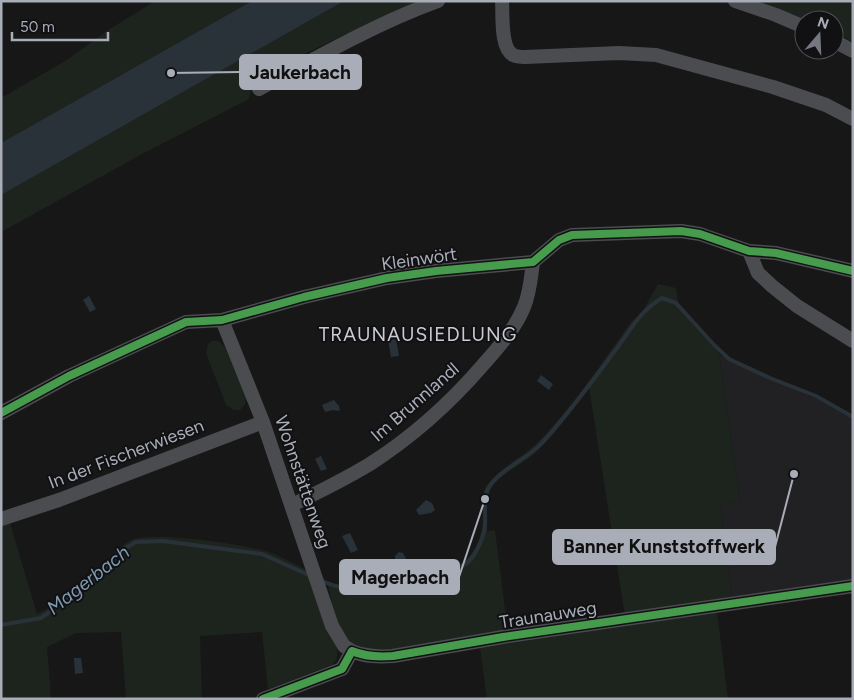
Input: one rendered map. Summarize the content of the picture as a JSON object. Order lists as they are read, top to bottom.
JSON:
{
  "streets": {
    "street": [
      "Kleinwört",
      "Im Brunnlandl",
      "In der Fischerwiesen",
      "Wohnstättenweg",
      "Traunauweg"
    ]
  },
  "crossings": [
    ["Kleinwört", "Im Brunnlandl"],
    ["Kleinwört", "Wohnstättenweg"],
    ["Im Brunnlandl", "Wohnstättenweg"],
    ["In der Fischerwiesen", "Wohnstättenweg"],
    ["Wohnstättenweg", "Traunauweg"]
  ],
  "districts": ["TRAUNAUSIEDLUNG"],
  "water": ["Magerbach"],
  "places": ["Jaukerbach", "Banner Kunststoffwerk", "Magerbach"],
  "scale_bar": "50 m",
  "north": "top"
}
